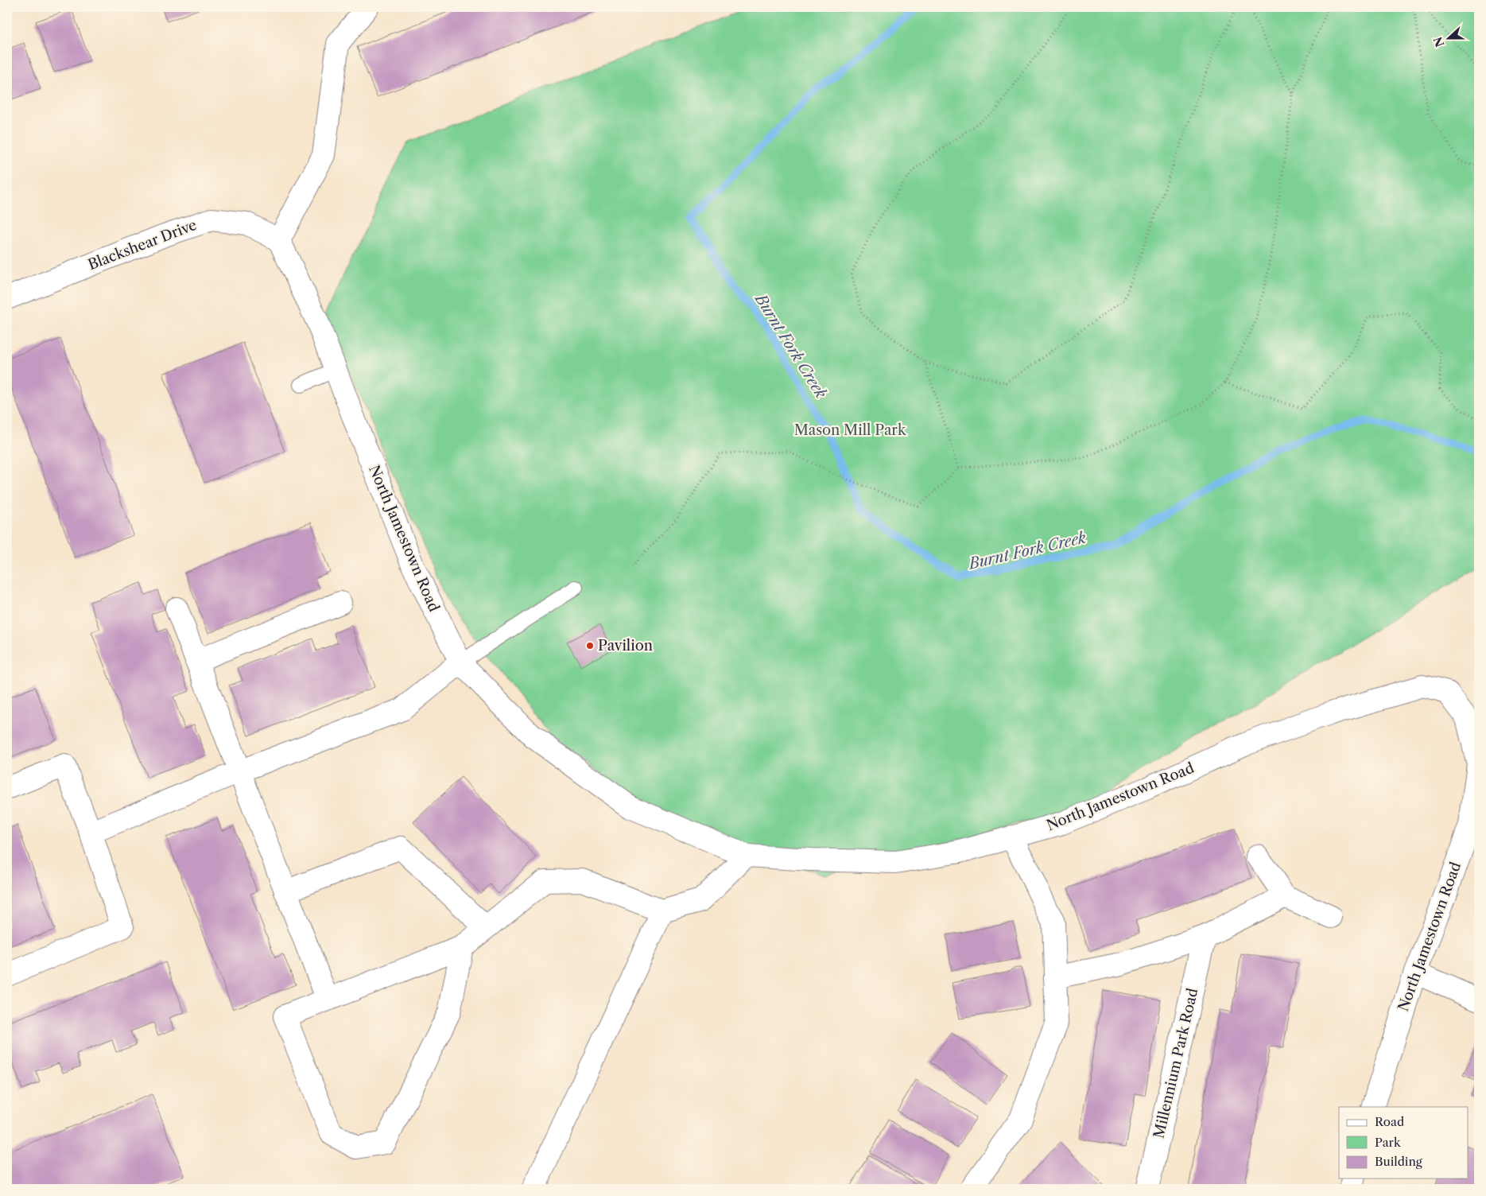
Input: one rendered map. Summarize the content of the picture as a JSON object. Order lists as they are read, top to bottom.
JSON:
{
  "streets": {
    "street": ["Blackshear Drive", "North Jamestown Road", "Millennium Park Road"]
  },
  "crossings": [
    ["Blackshear Drive", "North Jamestown Road"]
  ],
  "water": ["Burnt Fork Creek"],
  "parks": ["Mason Mill Park"],
  "places": ["Pavilion"],
  "legend": ["Road", "Park", "Building"],
  "north": "left"
}
